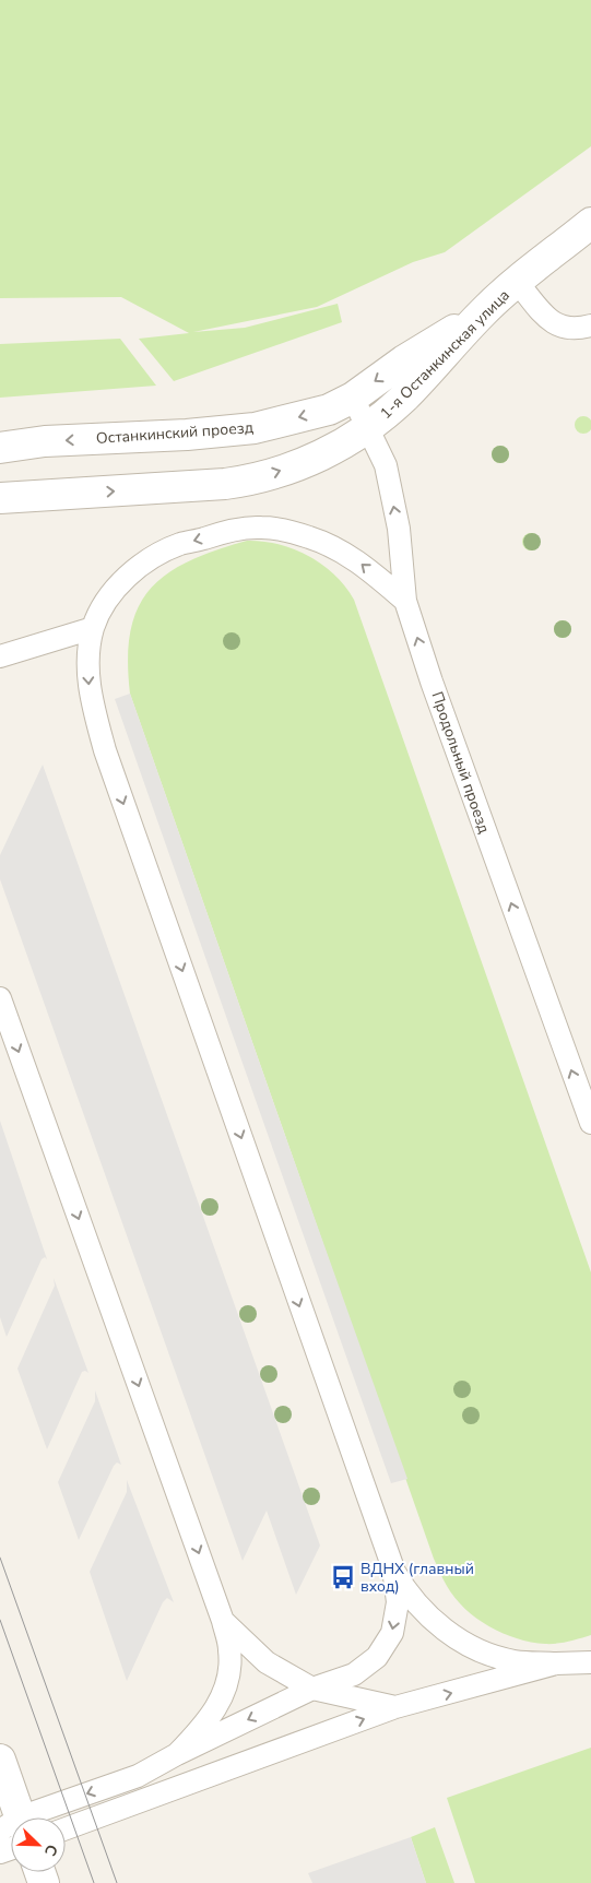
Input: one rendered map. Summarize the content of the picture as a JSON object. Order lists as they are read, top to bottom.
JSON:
{
  "streets": {
    "street": ["1-я Останкинская улица", "Останкинский проезд"],
    "lane": ["Продольный проезд"]
  },
  "crossings": [
    ["1-я Останкинская улица", "Останкинский проезд"],
    ["1-я Останкинская улица", "Продольный проезд"],
    ["Останкинский проезд", "Продольный проезд"]
  ],
  "one_way": ["1-я Останкинская улица", "Останкинский проезд", "Продольный проезд"],
  "places": {
    "bus stop": ["ВДНХ (главный вход)"]
  },
  "north": "bottom right"
}
